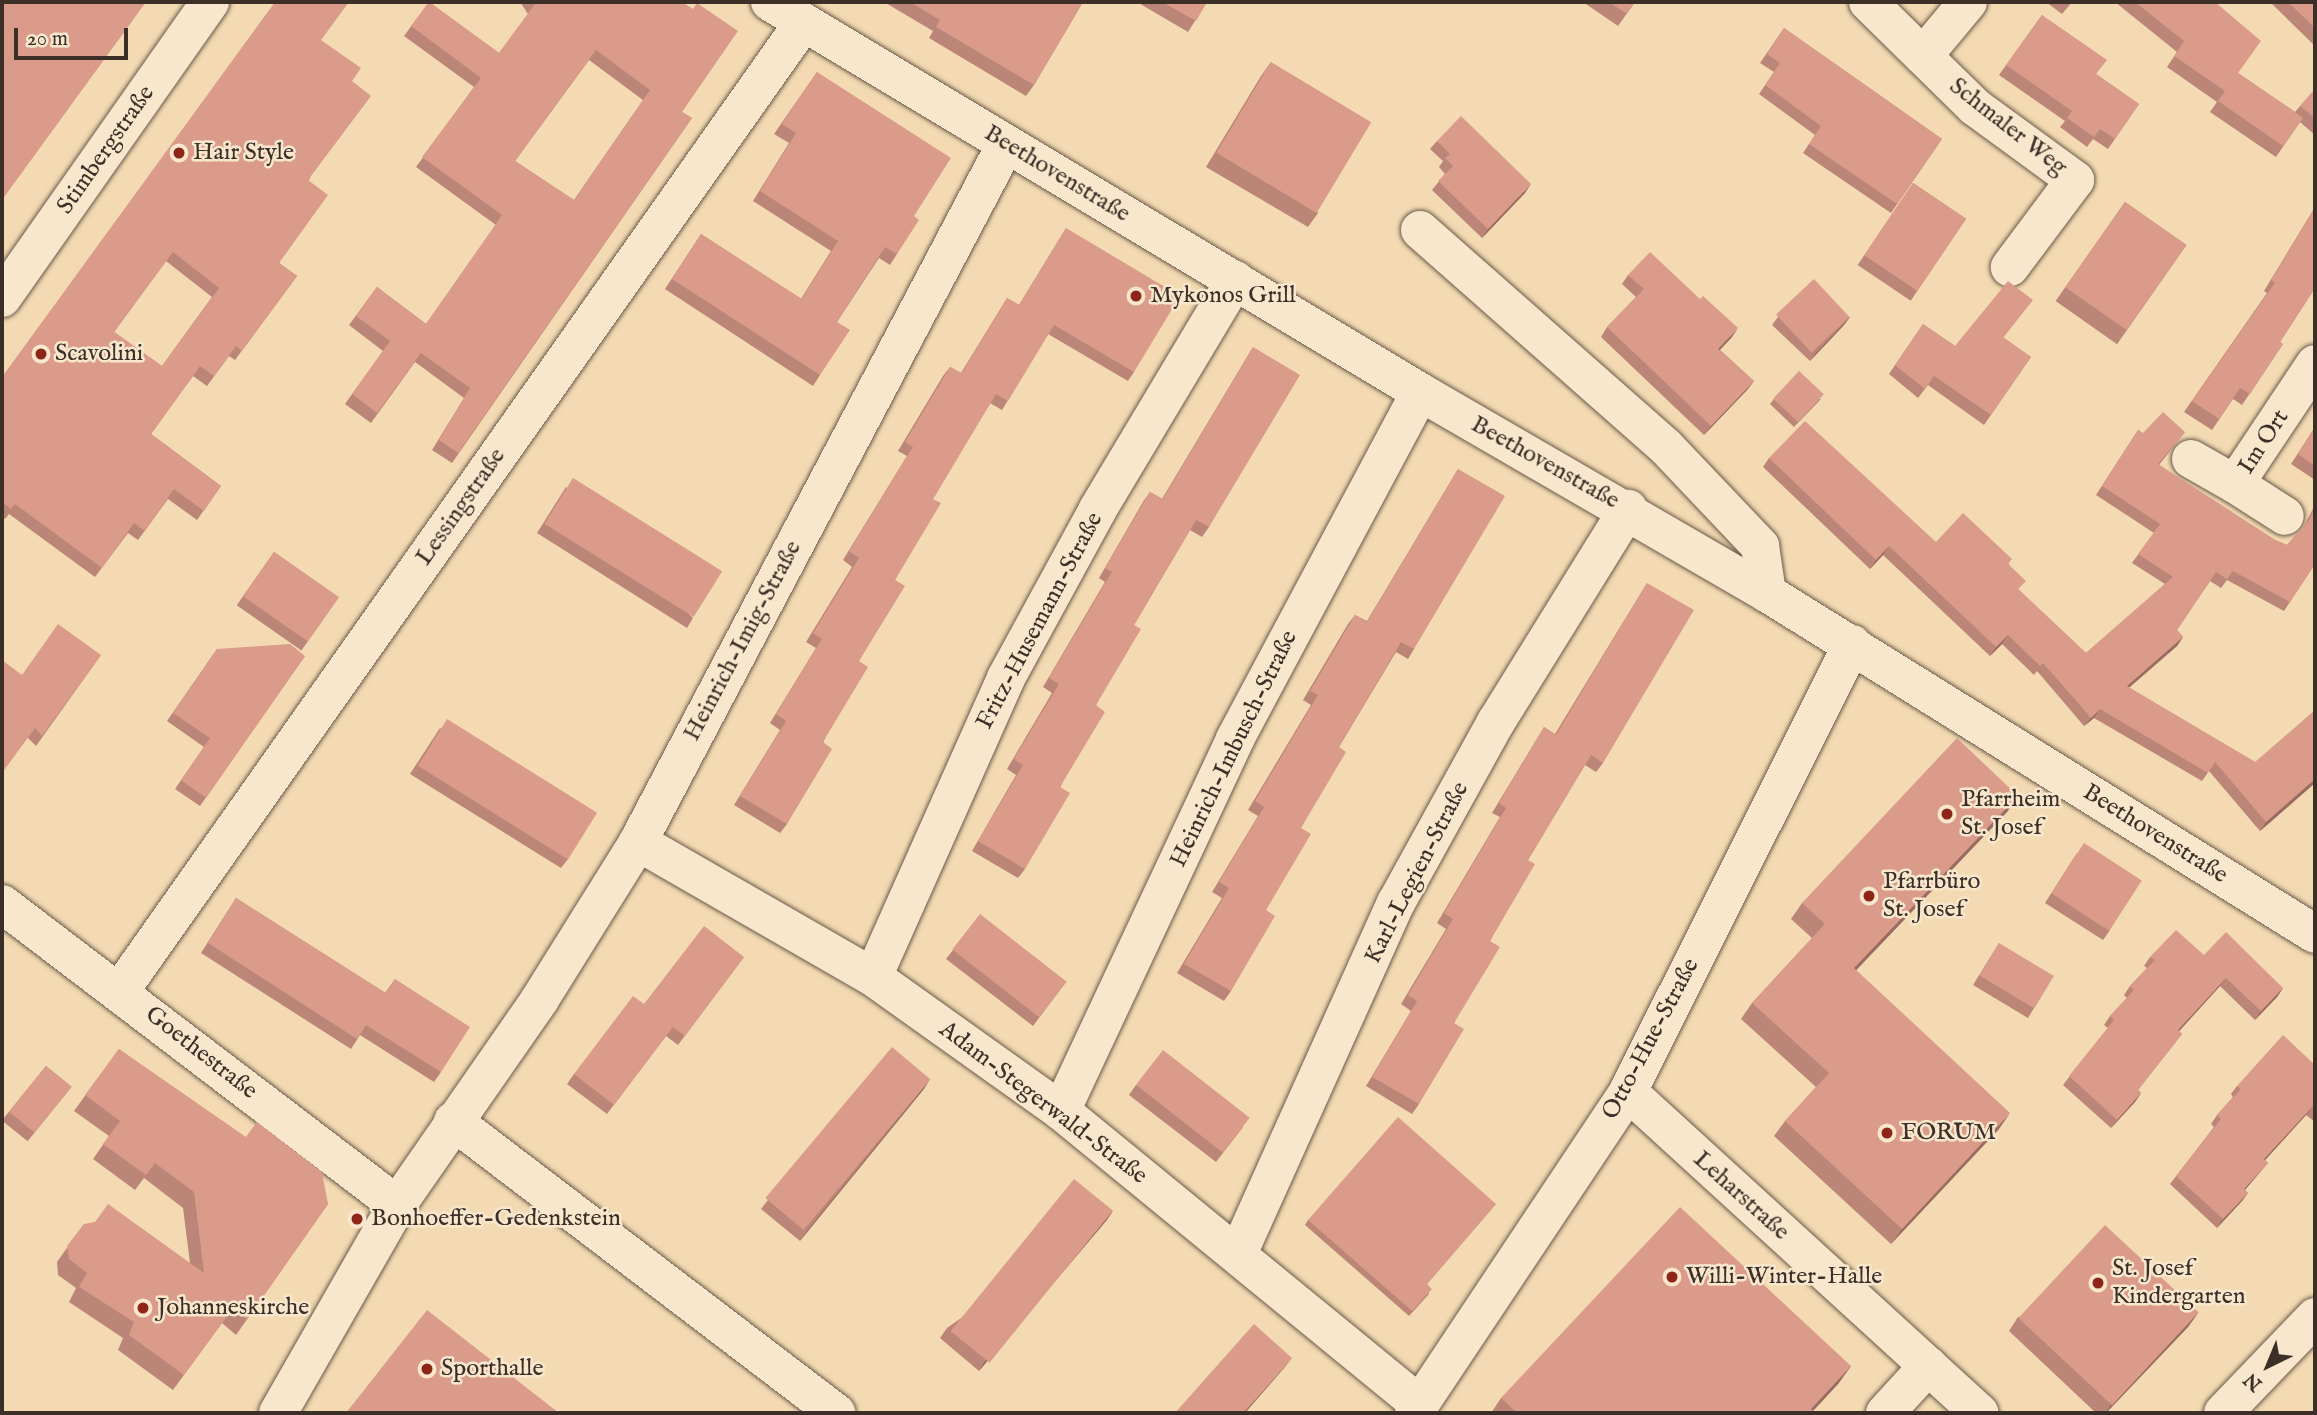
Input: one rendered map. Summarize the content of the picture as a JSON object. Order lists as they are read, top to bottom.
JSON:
{
  "streets": {
    "street": [
      "Schmaler Weg",
      "Stimbergstraße",
      "Beethovenstraße",
      "Im Ort",
      "Lessingstraße",
      "Fritz-Husemann-Straße",
      "Heinrich-Imig-Straße",
      "Heinrich-Imbusch-Straße",
      "Karl-Legien-Straße",
      "Otto-Hue-Straße",
      "Goethestraße",
      "Adam-Stegerwald-Straße",
      "Leharstraße"
    ]
  },
  "crossings": [
    ["Beethovenstraße", "Lessingstraße"],
    ["Beethovenstraße", "Fritz-Husemann-Straße"],
    ["Beethovenstraße", "Heinrich-Imig-Straße"],
    ["Beethovenstraße", "Heinrich-Imbusch-Straße"],
    ["Beethovenstraße", "Karl-Legien-Straße"],
    ["Beethovenstraße", "Otto-Hue-Straße"],
    ["Lessingstraße", "Goethestraße"],
    ["Fritz-Husemann-Straße", "Adam-Stegerwald-Straße"],
    ["Heinrich-Imig-Straße", "Goethestraße"],
    ["Heinrich-Imig-Straße", "Adam-Stegerwald-Straße"],
    ["Heinrich-Imbusch-Straße", "Adam-Stegerwald-Straße"],
    ["Karl-Legien-Straße", "Adam-Stegerwald-Straße"],
    ["Otto-Hue-Straße", "Adam-Stegerwald-Straße"],
    ["Otto-Hue-Straße", "Leharstraße"]
  ],
  "places": [
    "Hair Style",
    "Mykonos Grill",
    "Scavolini",
    "Pfarrheim St. Josef",
    "Pfarrbüro St. Josef",
    "FORUM",
    "Bonhoeffer-Gedenkstein",
    "Willi-Winter-Halle",
    "St. Josef Kindergarten",
    "Johanneskirche",
    "Sporthalle"
  ],
  "scale_bar": "20 m",
  "north": "bottom left"
}
